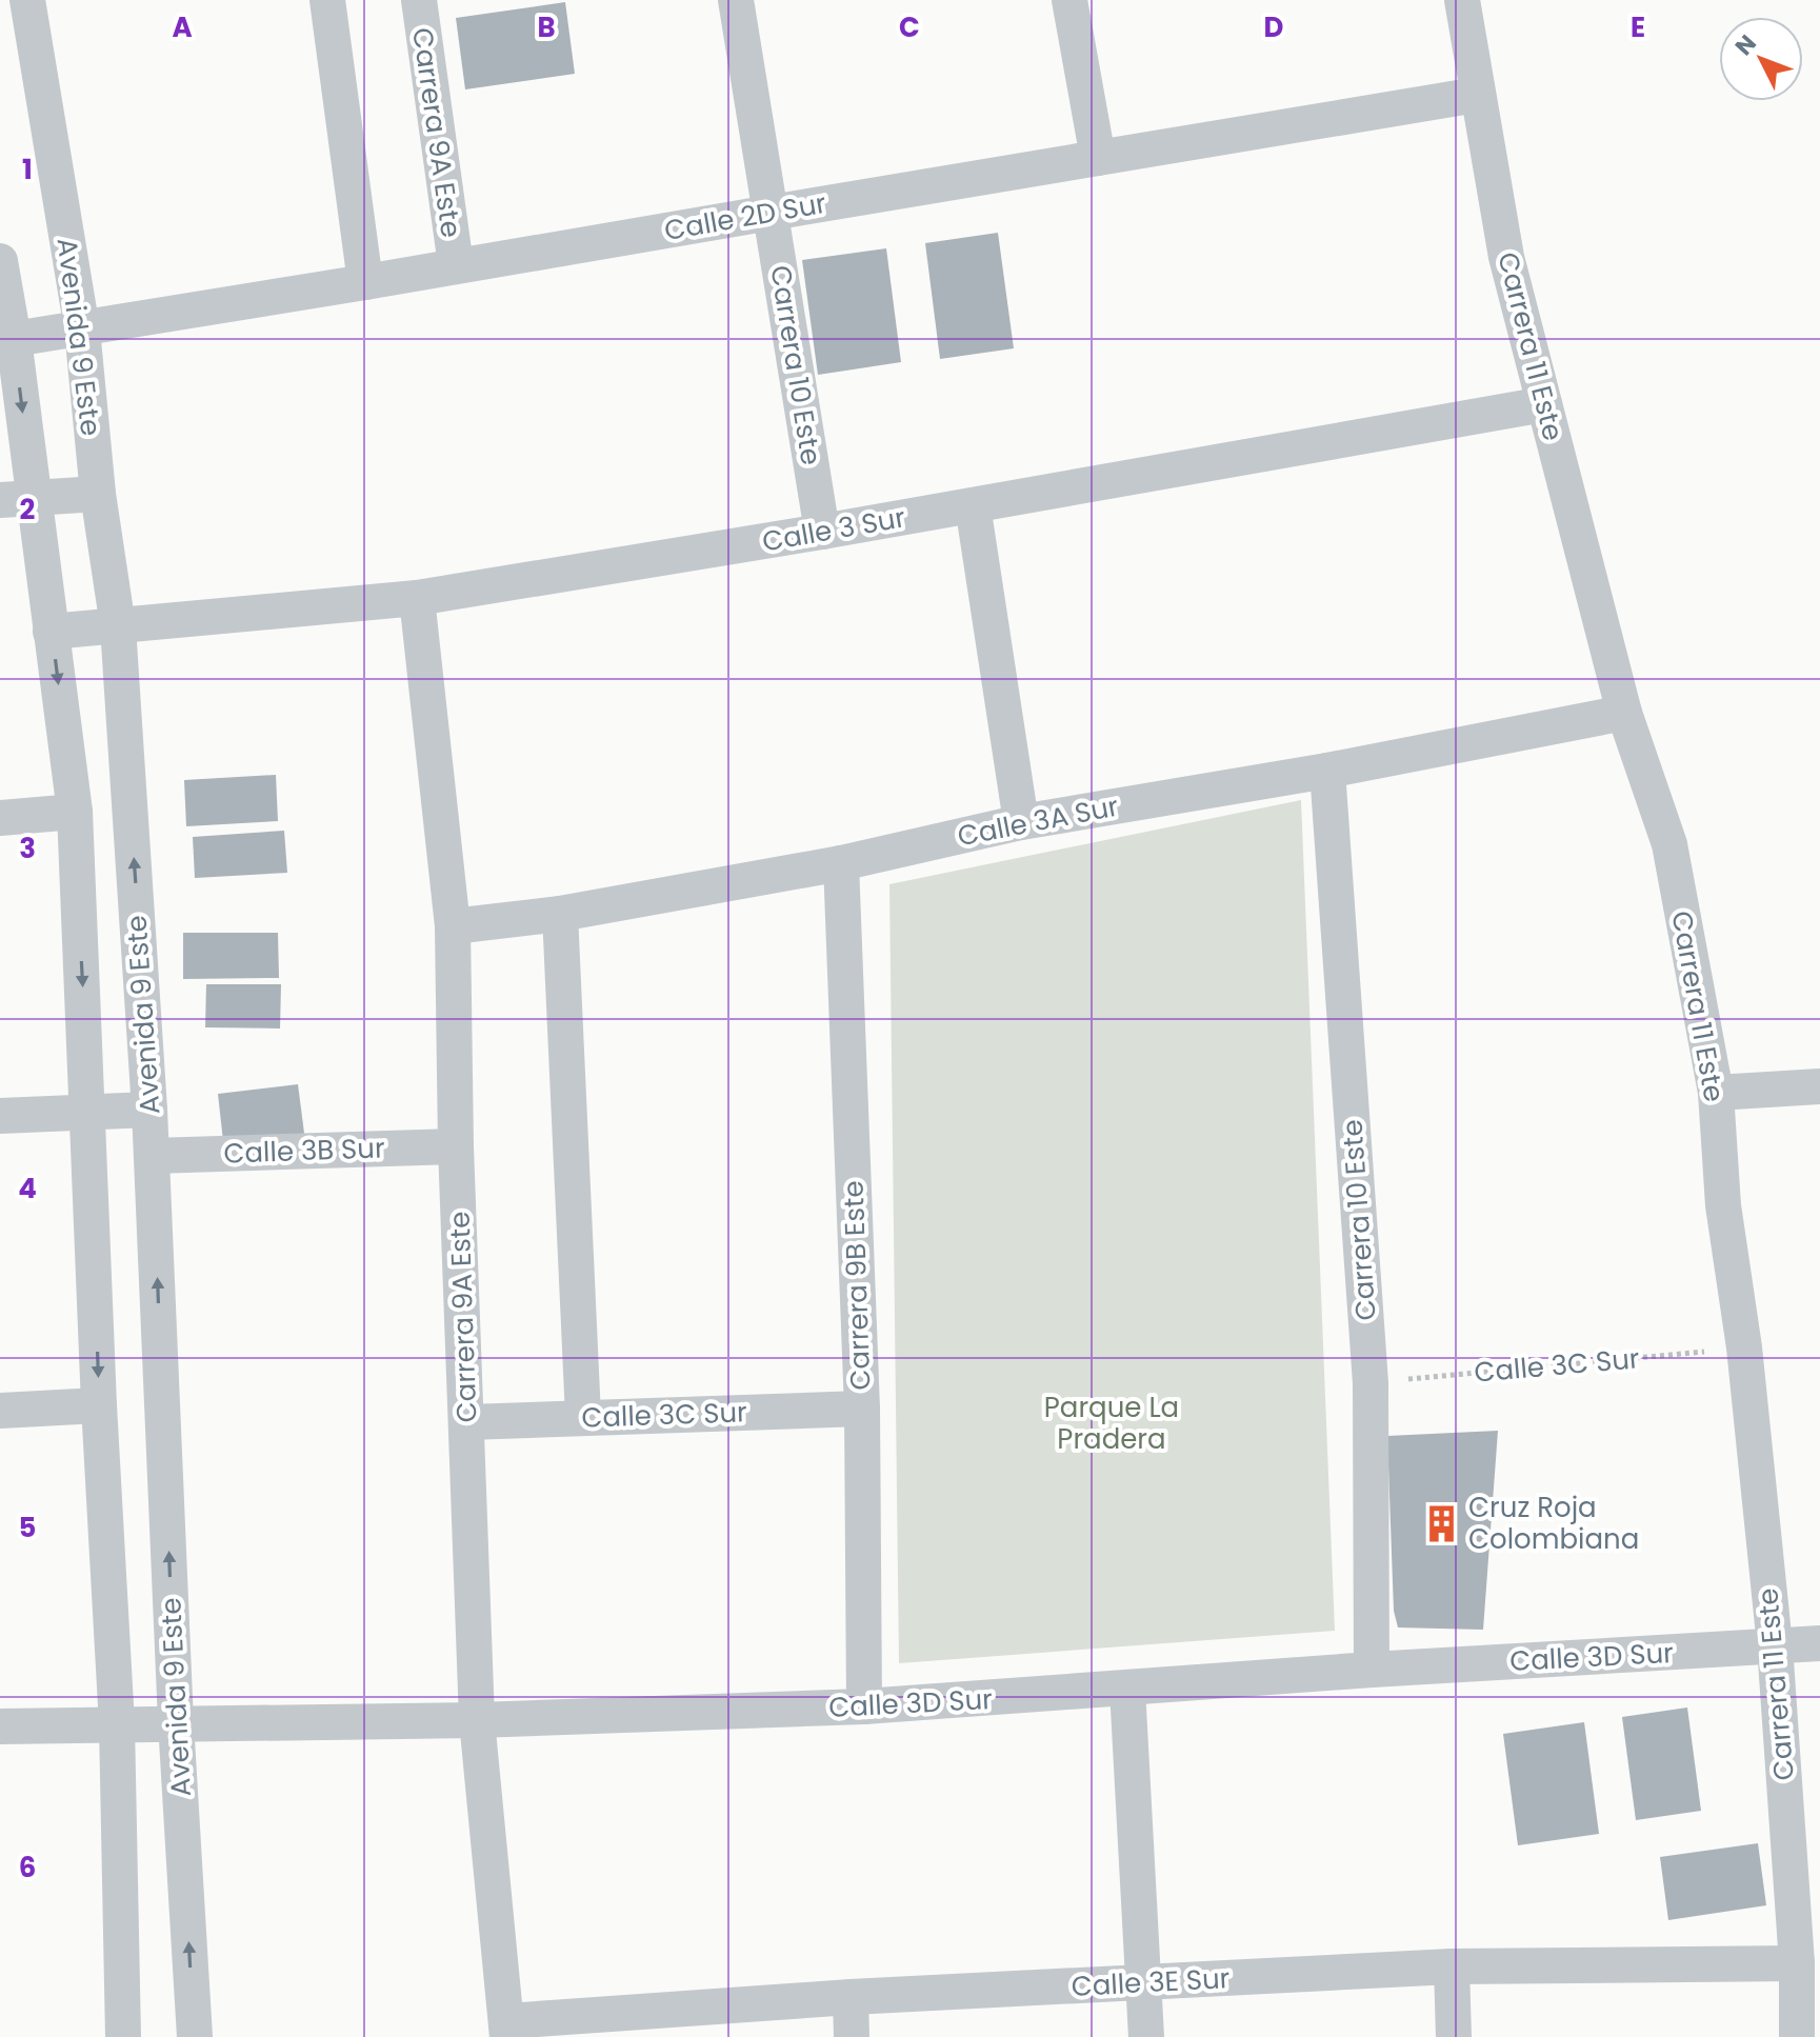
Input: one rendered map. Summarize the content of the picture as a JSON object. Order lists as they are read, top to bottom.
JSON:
{
  "streets": {
    "street": [
      "Carrera 9A Este",
      "Calle 2D Sur",
      "Avenida 9 Este",
      "Carrera 11 Este",
      "Carrera 10 Este",
      "Calle 3 Sur",
      "Calle 3A Sur",
      "Calle 3B Sur",
      "Carrera 9B Este",
      "Calle 3C Sur",
      "Calle 3D Sur",
      "Calle 3E Sur"
    ]
  },
  "crossings": [
    ["Carrera 9A Este", "Calle 2D Sur"],
    ["Carrera 9A Este", "Calle 3 Sur"],
    ["Carrera 9A Este", "Calle 3A Sur"],
    ["Carrera 9A Este", "Calle 3B Sur"],
    ["Carrera 9A Este", "Calle 3C Sur"],
    ["Carrera 9A Este", "Calle 3D Sur"],
    ["Carrera 9A Este", "Calle 3E Sur"],
    ["Calle 2D Sur", "Avenida 9 Este"],
    ["Calle 2D Sur", "Carrera 11 Este"],
    ["Calle 2D Sur", "Carrera 10 Este"],
    ["Avenida 9 Este", "Calle 3 Sur"],
    ["Avenida 9 Este", "Calle 3B Sur"],
    ["Avenida 9 Este", "Calle 3D Sur"],
    ["Carrera 11 Este", "Calle 3 Sur"],
    ["Carrera 11 Este", "Calle 3A Sur"],
    ["Carrera 11 Este", "Calle 3C Sur"],
    ["Carrera 11 Este", "Calle 3D Sur"],
    ["Carrera 11 Este", "Calle 3E Sur"],
    ["Carrera 10 Este", "Calle 3 Sur"],
    ["Carrera 10 Este", "Calle 3A Sur"],
    ["Carrera 10 Este", "Calle 3C Sur"],
    ["Carrera 10 Este", "Calle 3D Sur"],
    ["Calle 3A Sur", "Carrera 9B Este"],
    ["Carrera 9B Este", "Calle 3C Sur"],
    ["Carrera 9B Este", "Calle 3D Sur"]
  ],
  "parks": ["Parque La Pradera"],
  "places": {
    "building": ["Cruz Roja Colombiana"]
  },
  "north": "top left",
  "grid": {
    "columns": [
      "A",
      "B",
      "C",
      "D",
      "E"
    ],
    "rows": [
      "1",
      "2",
      "3",
      "4",
      "5",
      "6"
    ]
  }
}
